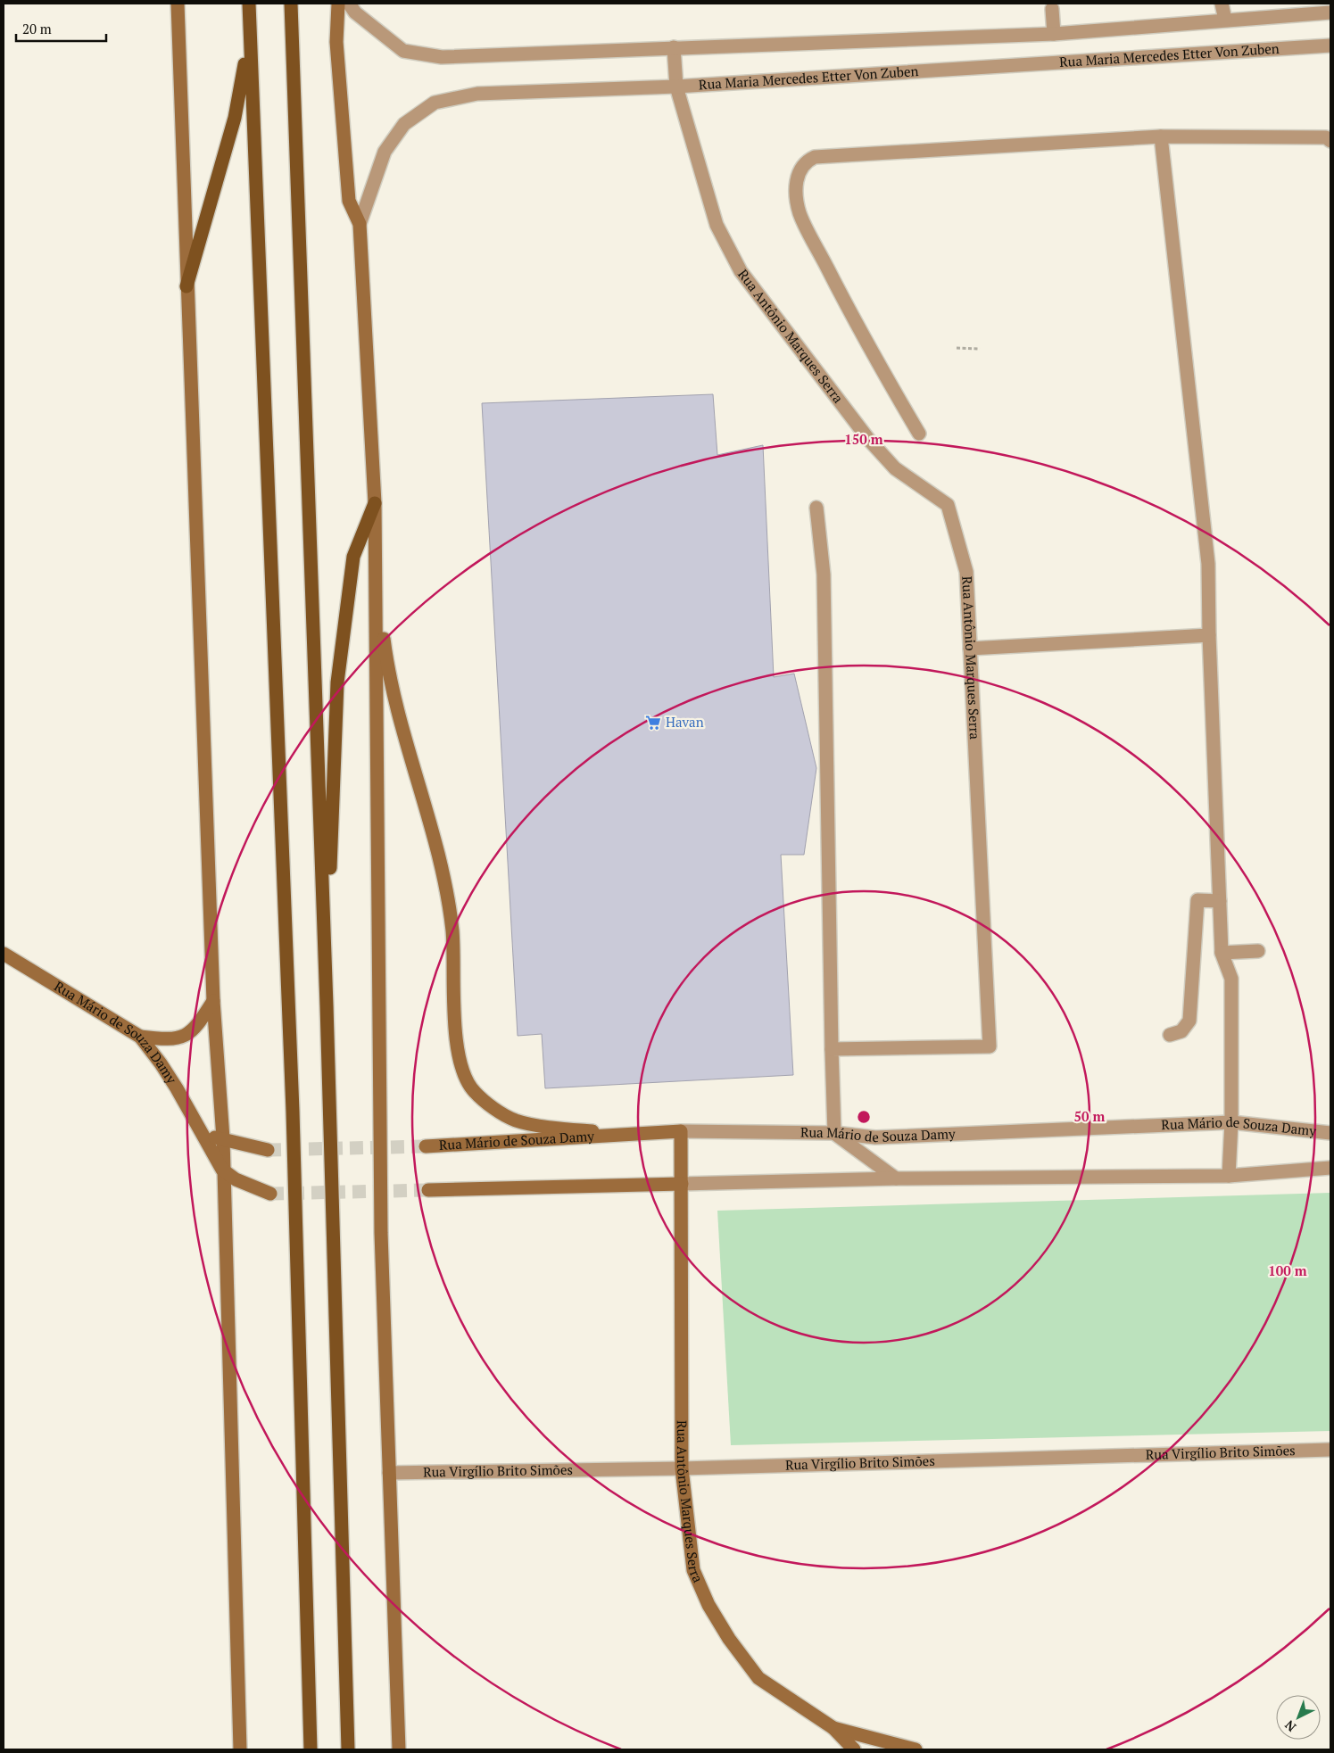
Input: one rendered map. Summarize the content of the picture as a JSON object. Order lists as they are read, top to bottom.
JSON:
{
  "streets": {
    "main road": ["Rua Antônio Marques Serra", "Rua Mário de Souza Damy"],
    "street": ["Rua Maria Mercedes Etter Von Zuben", "Rua Virgílio Brito Simões"]
  },
  "crossings": [
    ["Rua Maria Mercedes Etter Von Zuben", "Rua Antônio Marques Serra"],
    ["Rua Antônio Marques Serra", "Rua Mário de Souza Damy"],
    ["Rua Antônio Marques Serra", "Rua Virgílio Brito Simões"]
  ],
  "places": {
    "supermarket": ["Havan"]
  },
  "scale_bar": "20 m",
  "north": "bottom left",
  "rings": ["150 m", "50 m", "100 m"]
}
